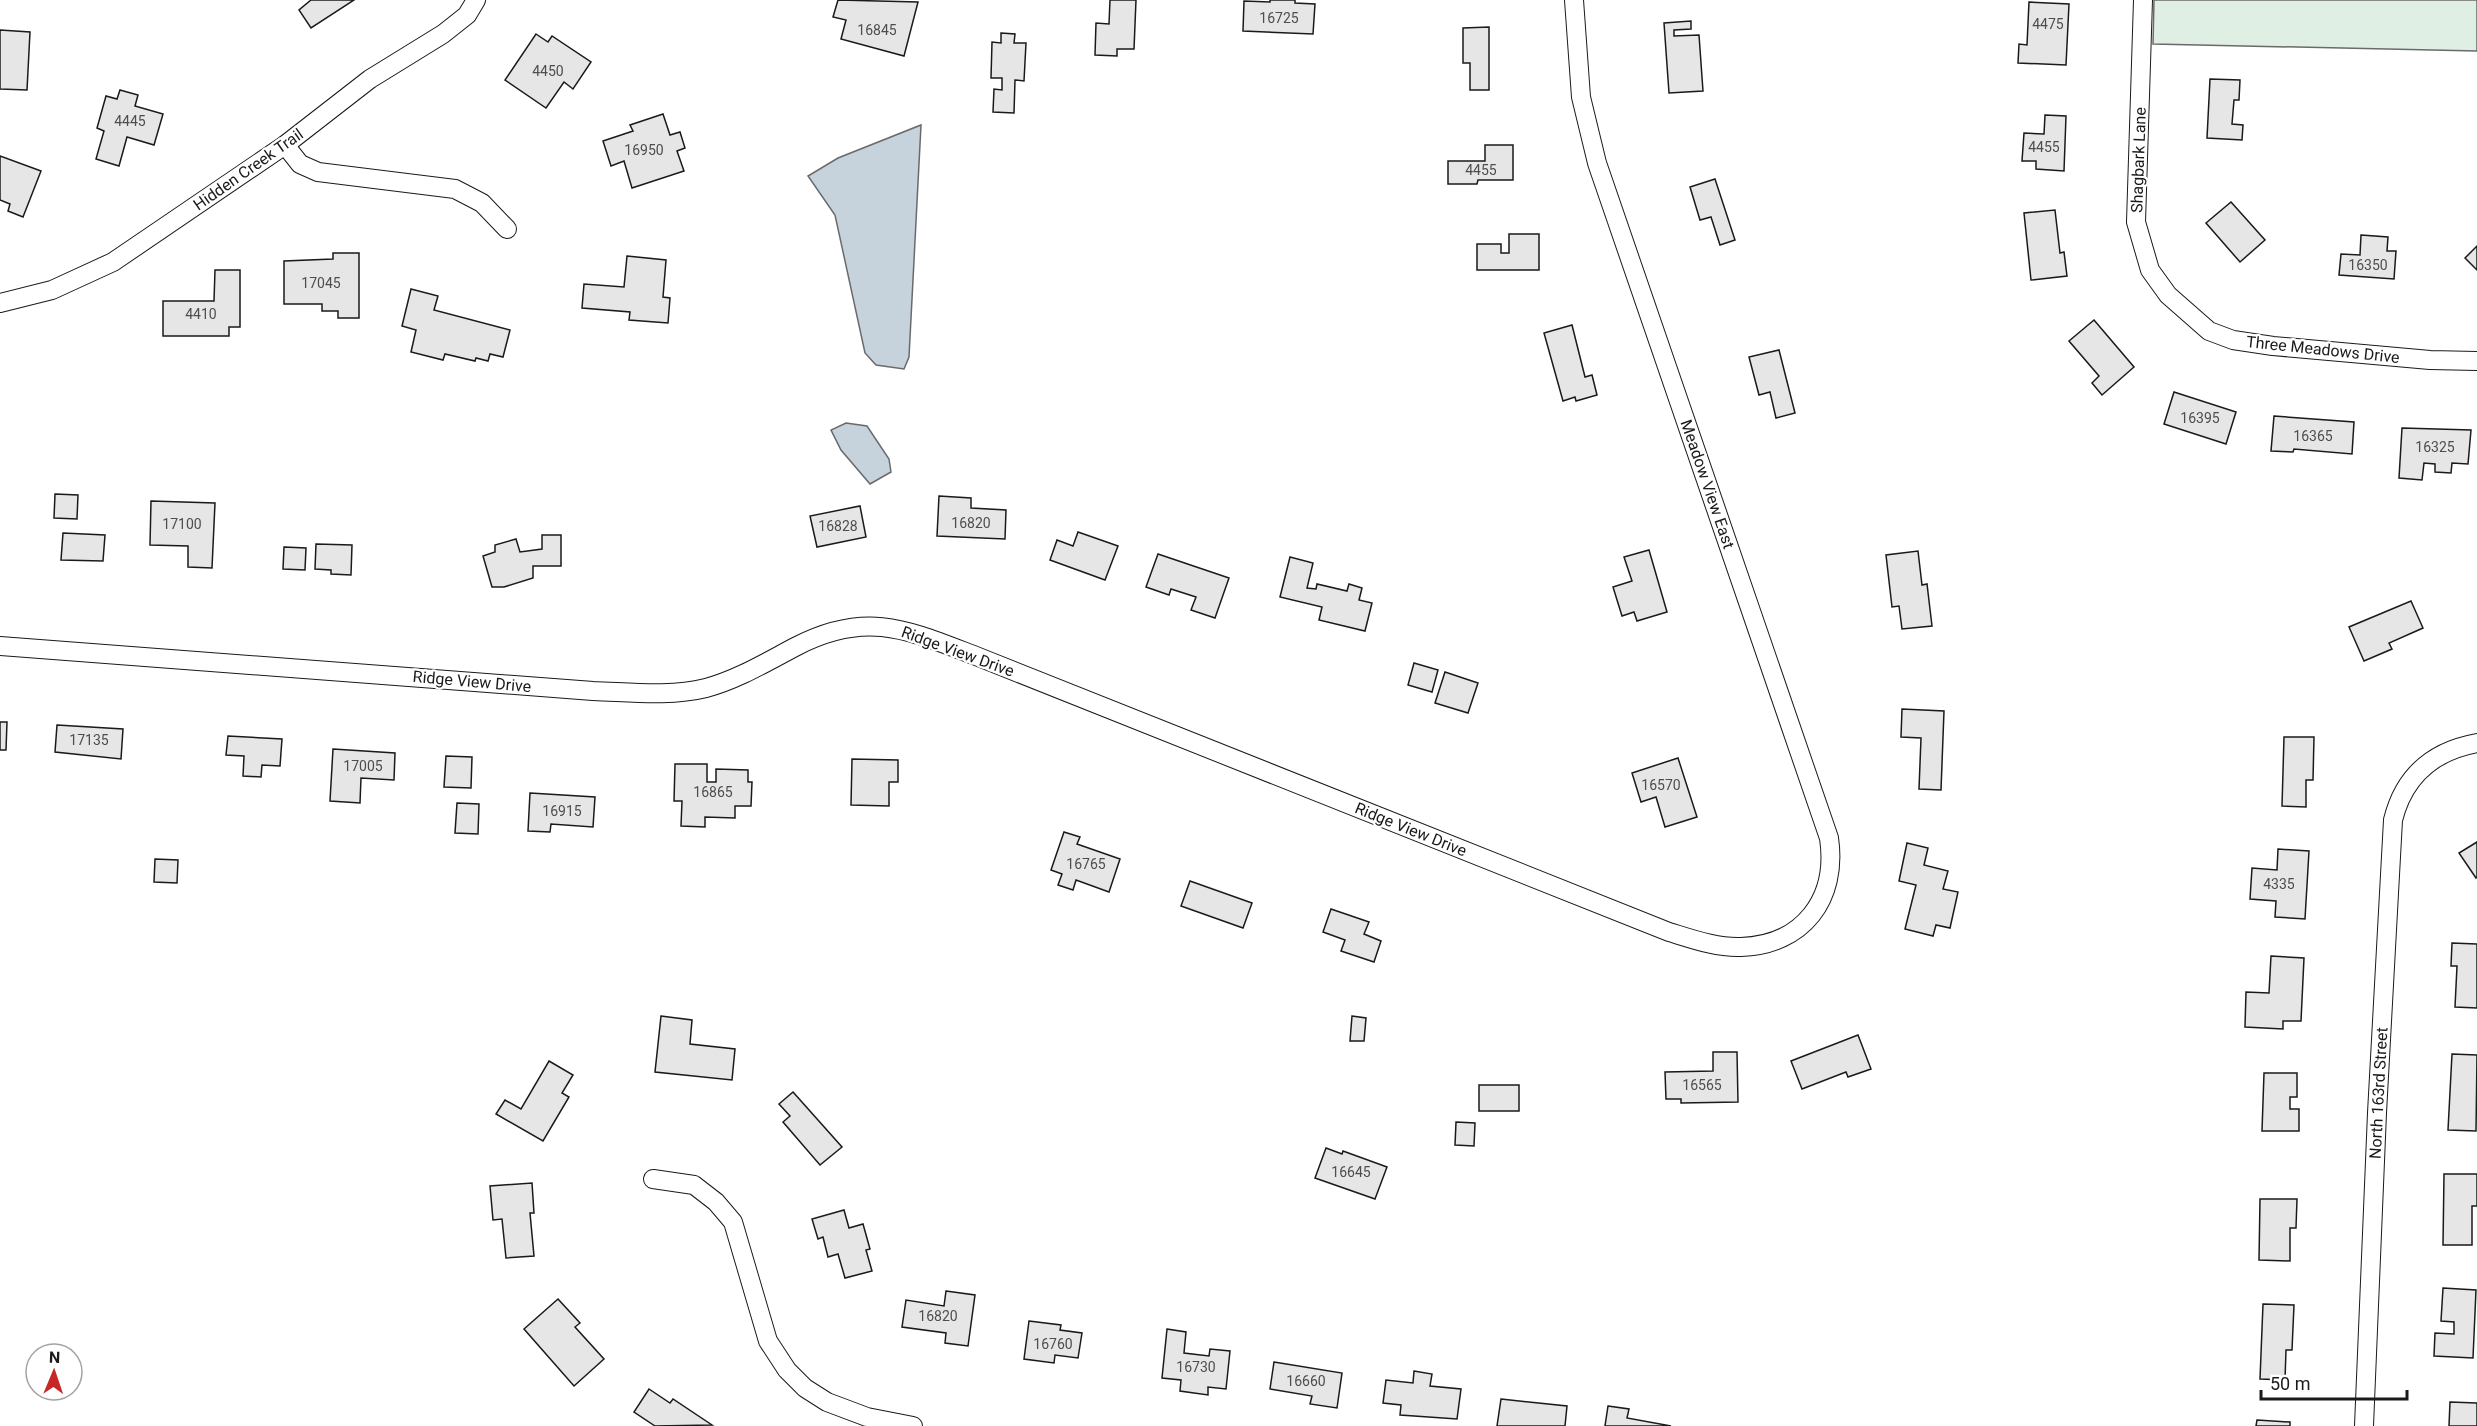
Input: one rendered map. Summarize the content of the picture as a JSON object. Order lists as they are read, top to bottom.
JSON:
{
  "streets": {
    "street": [
      "Shagbark Lane",
      "Hidden Creek Trail",
      "Three Meadows Drive",
      "Meadow View East",
      "Ridge View Drive",
      "North 163rd Street"
    ]
  },
  "crossings": [
    ["Shagbark Lane", "Three Meadows Drive"],
    ["Meadow View East", "Ridge View Drive"]
  ],
  "house_numbers": [
    "16725",
    "4475",
    "16845",
    "4450",
    "4445",
    "4455",
    "16950",
    "4455",
    "16350",
    "17045",
    "4410",
    "16395",
    "16365",
    "16325",
    "16820",
    "17100",
    "16828",
    "17135",
    "17005",
    "16570",
    "16865",
    "16915",
    "16765",
    "4335",
    "16565",
    "16645",
    "16820",
    "16760",
    "16730",
    "16660"
  ],
  "scale_bar": "50 m",
  "north": "top"
}
